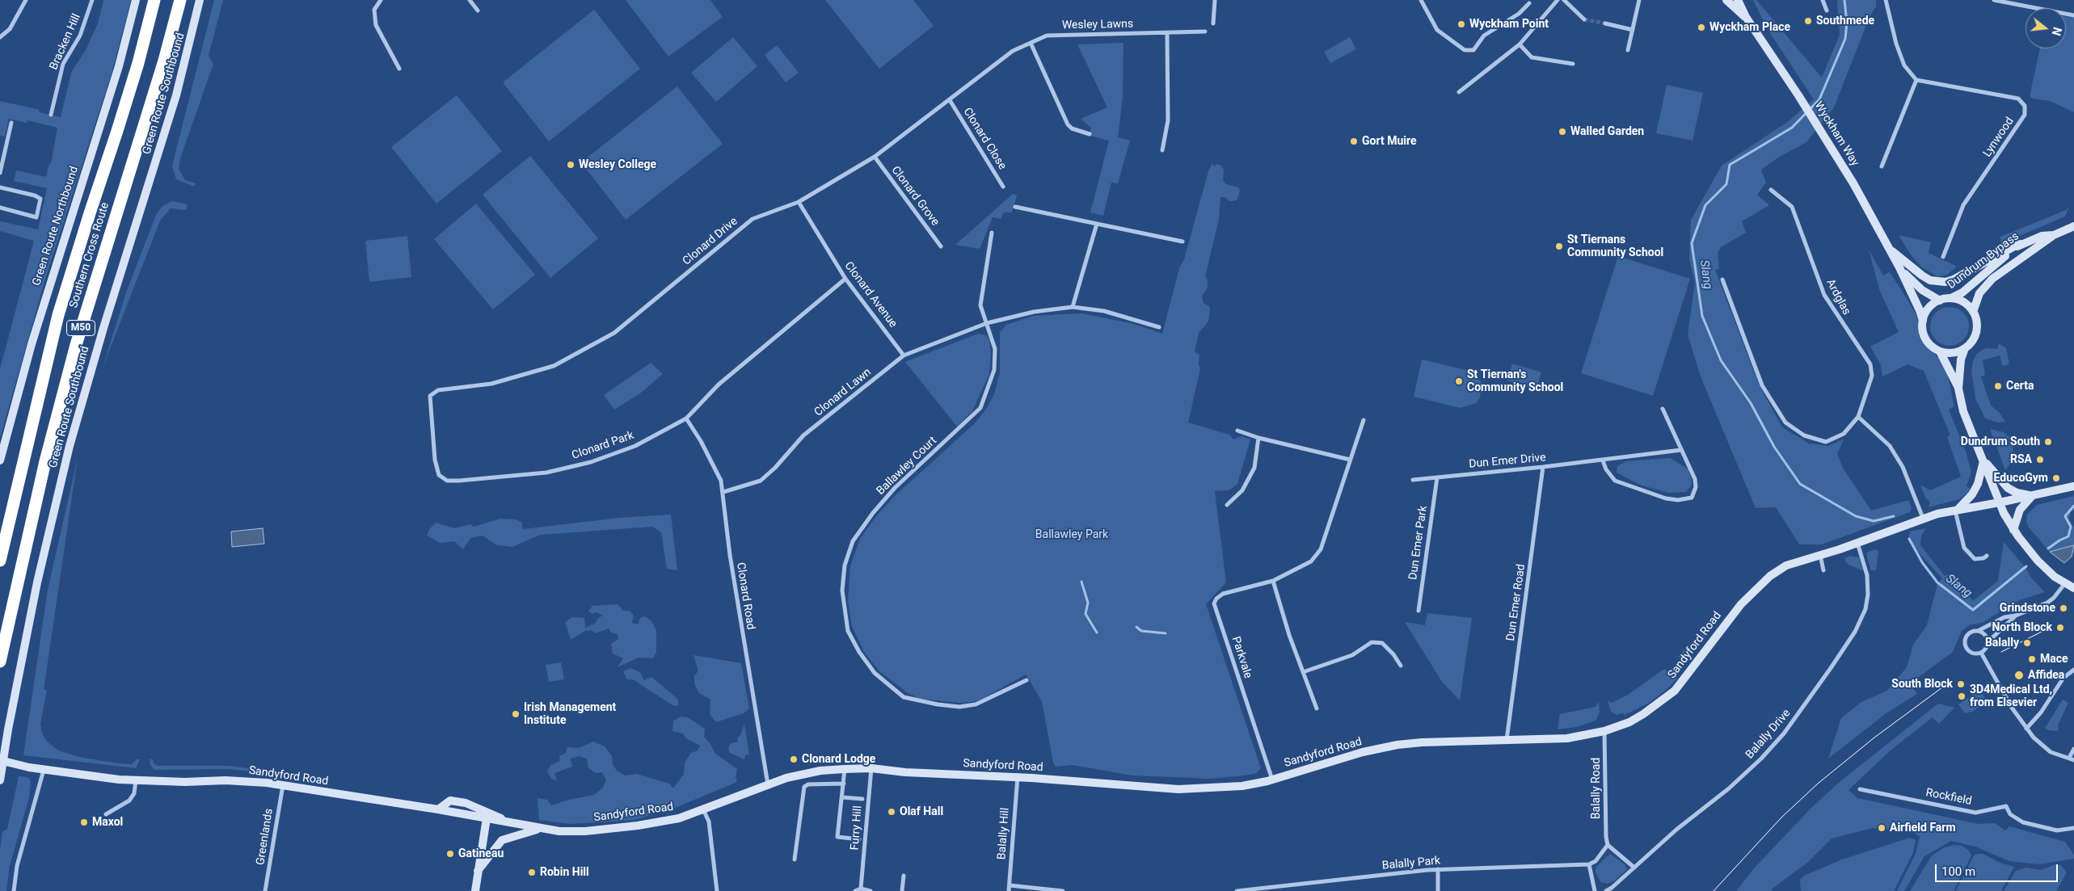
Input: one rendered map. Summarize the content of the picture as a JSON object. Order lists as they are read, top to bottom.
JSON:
{
  "streets": {
    "highway": ["Southern Cross Route", "M50"],
    "main road": [
      "Green Route Southbound",
      "Wyckham Way",
      "Green Route Northbound",
      "Dundrum Bypass",
      "Sandyford Road"
    ],
    "street": [
      "Wesley Lawns",
      "Bracken Hill",
      "Lynwood",
      "Clonard Close",
      "Clonard Grove",
      "Clonard Drive",
      "Clonard Avenue",
      "Ardglas",
      "Clonard Lawn",
      "Clonard Park",
      "Dun Emer Drive",
      "Ballawley Court",
      "Dun Emer Park",
      "Clonard Road",
      "Dun Emer Road",
      "Parkvale",
      "Balally Drive",
      "Balally Road",
      "Rockfield",
      "Furry Hill",
      "Balally Hill",
      "Greenlands",
      "Balally Park"
    ]
  },
  "crossings": [
    ["Wesley Lawns", "Clonard Drive"],
    ["Wyckham Way", "Dundrum Bypass"],
    ["Clonard Close", "Clonard Drive"],
    ["Clonard Grove", "Clonard Drive"],
    ["Clonard Drive", "Clonard Avenue"],
    ["Clonard Drive", "Clonard Park"],
    ["Clonard Avenue", "Clonard Lawn"],
    ["Clonard Avenue", "Clonard Park"],
    ["Clonard Lawn", "Ballawley Court"],
    ["Clonard Lawn", "Clonard Road"],
    ["Clonard Park", "Clonard Road"],
    ["Dun Emer Drive", "Dun Emer Park"],
    ["Dun Emer Drive", "Dun Emer Road"],
    ["Clonard Road", "Sandyford Road"],
    ["Dun Emer Road", "Sandyford Road"],
    ["Sandyford Road", "Parkvale"],
    ["Sandyford Road", "Balally Drive"],
    ["Sandyford Road", "Balally Road"],
    ["Sandyford Road", "Furry Hill"],
    ["Sandyford Road", "Balally Hill"],
    ["Sandyford Road", "Greenlands"]
  ],
  "water": ["Slang"],
  "parks": ["Ballawley Park"],
  "places": [
    "Southmede",
    "Wyckham Point",
    "Wyckham Place",
    "Walled Garden",
    "Gort Muire",
    "Wesley College",
    "St Tiernans Community School",
    "St Tiernan's Community School",
    "Certa",
    "Dundrum South",
    "RSA",
    "EducoGym",
    "Grindstone",
    "North Block",
    "Balally",
    "Mace",
    "Affidea",
    "South Block",
    "3D4Medical Ltd, from Elsevier",
    "Irish Management Institute",
    "Clonard Lodge",
    "Olaf Hall",
    "Maxol",
    "Airfield Farm",
    "Gatineau",
    "Robin Hill"
  ],
  "scale_bar": "100 m",
  "north": "right"
}
